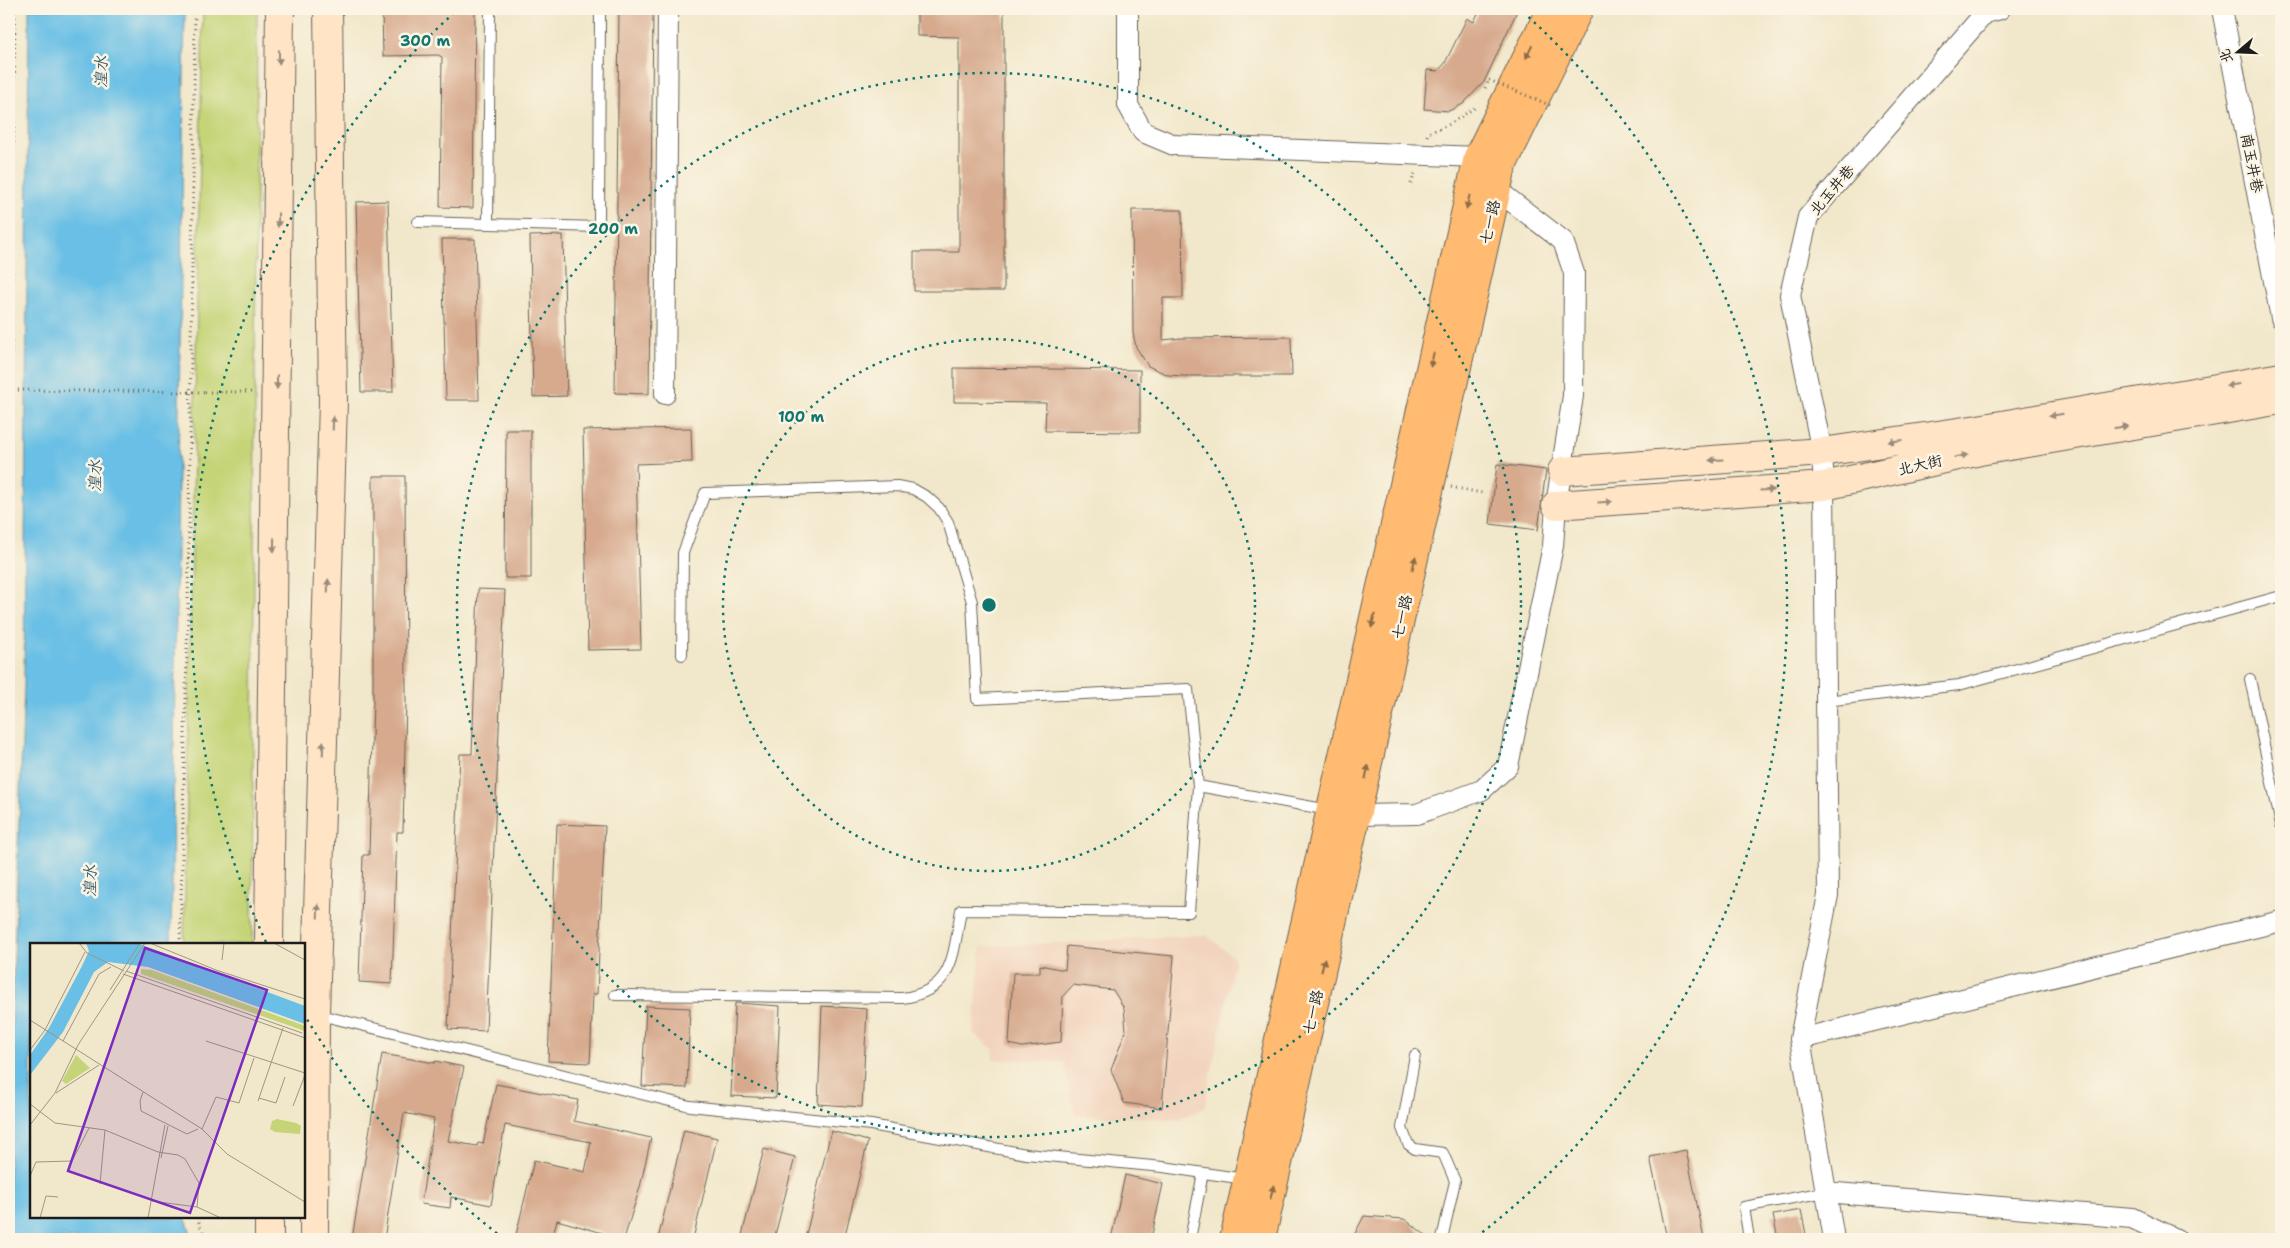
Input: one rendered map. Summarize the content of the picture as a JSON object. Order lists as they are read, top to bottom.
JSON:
{
  "streets": {
    "main road": ["七一路", "北大街"],
    "street": ["南玉井巷", "北玉井巷"]
  },
  "crossings": [
    ["北玉井巷", "北大街"]
  ],
  "water": ["湟水"],
  "north": "left",
  "rings": ["300 m", "200 m", "100 m"]
}
